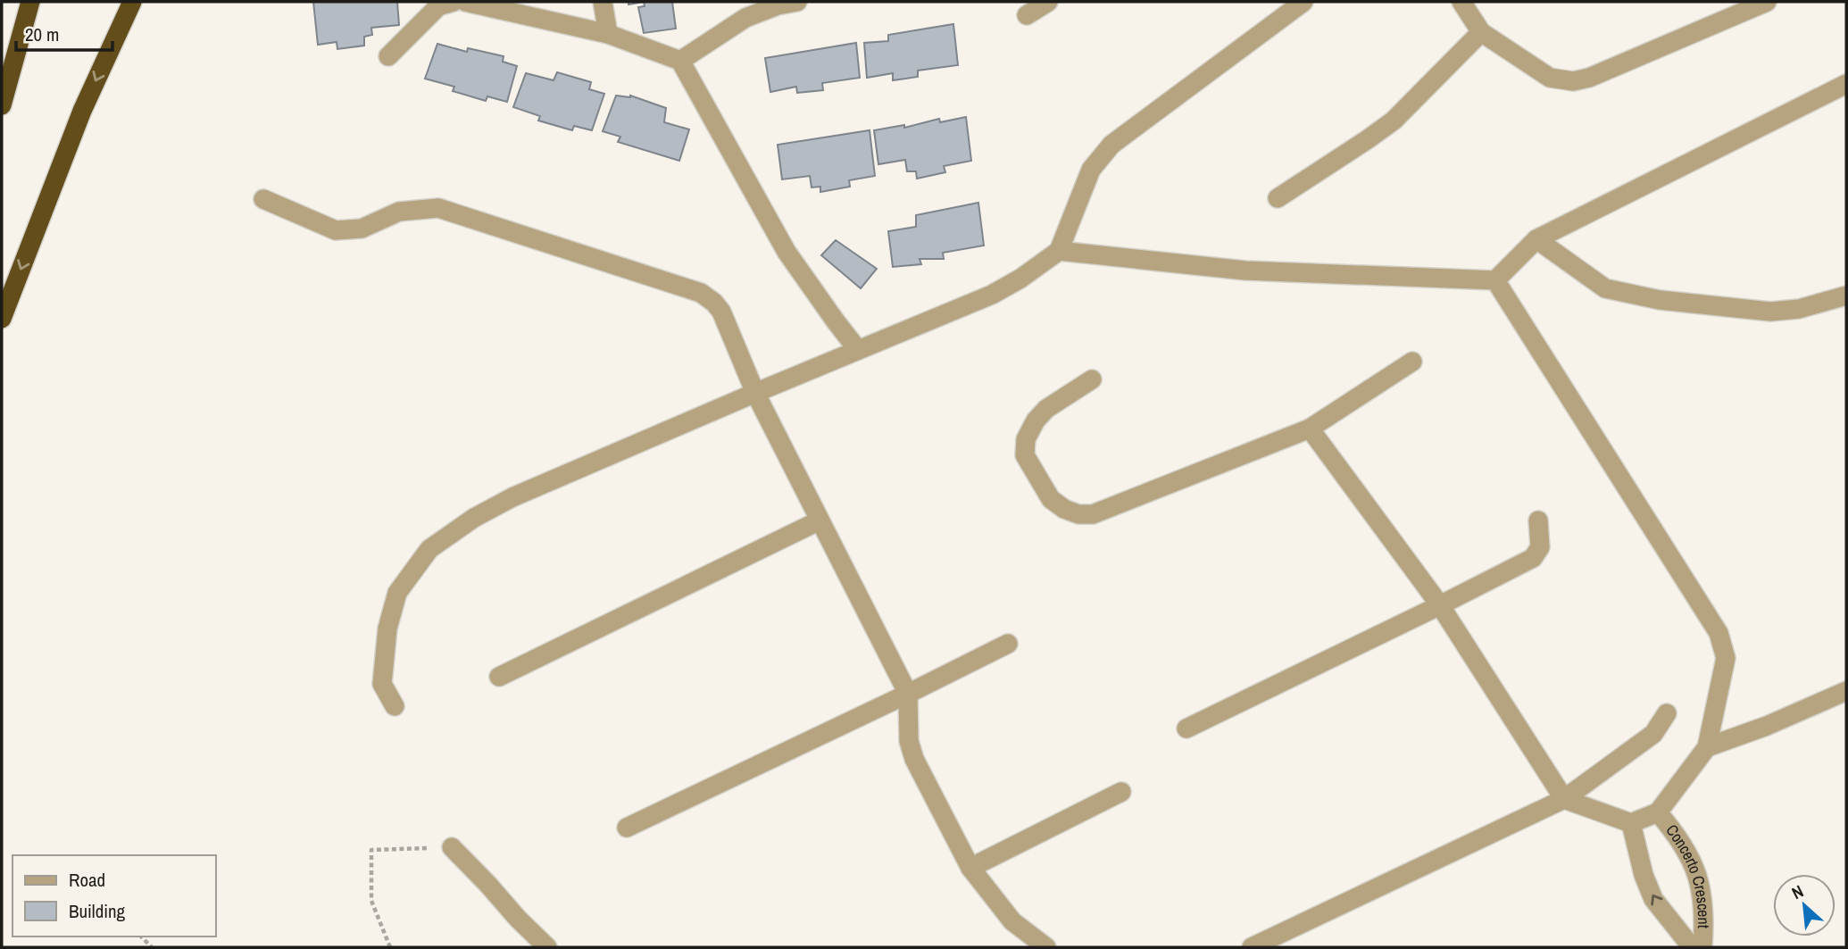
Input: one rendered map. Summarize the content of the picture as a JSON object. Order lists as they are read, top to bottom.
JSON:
{
  "streets": {
    "street": ["Concerto Crescent"]
  },
  "legend": ["Road", "Building"],
  "scale_bar": "20 m",
  "north": "top left"
}
